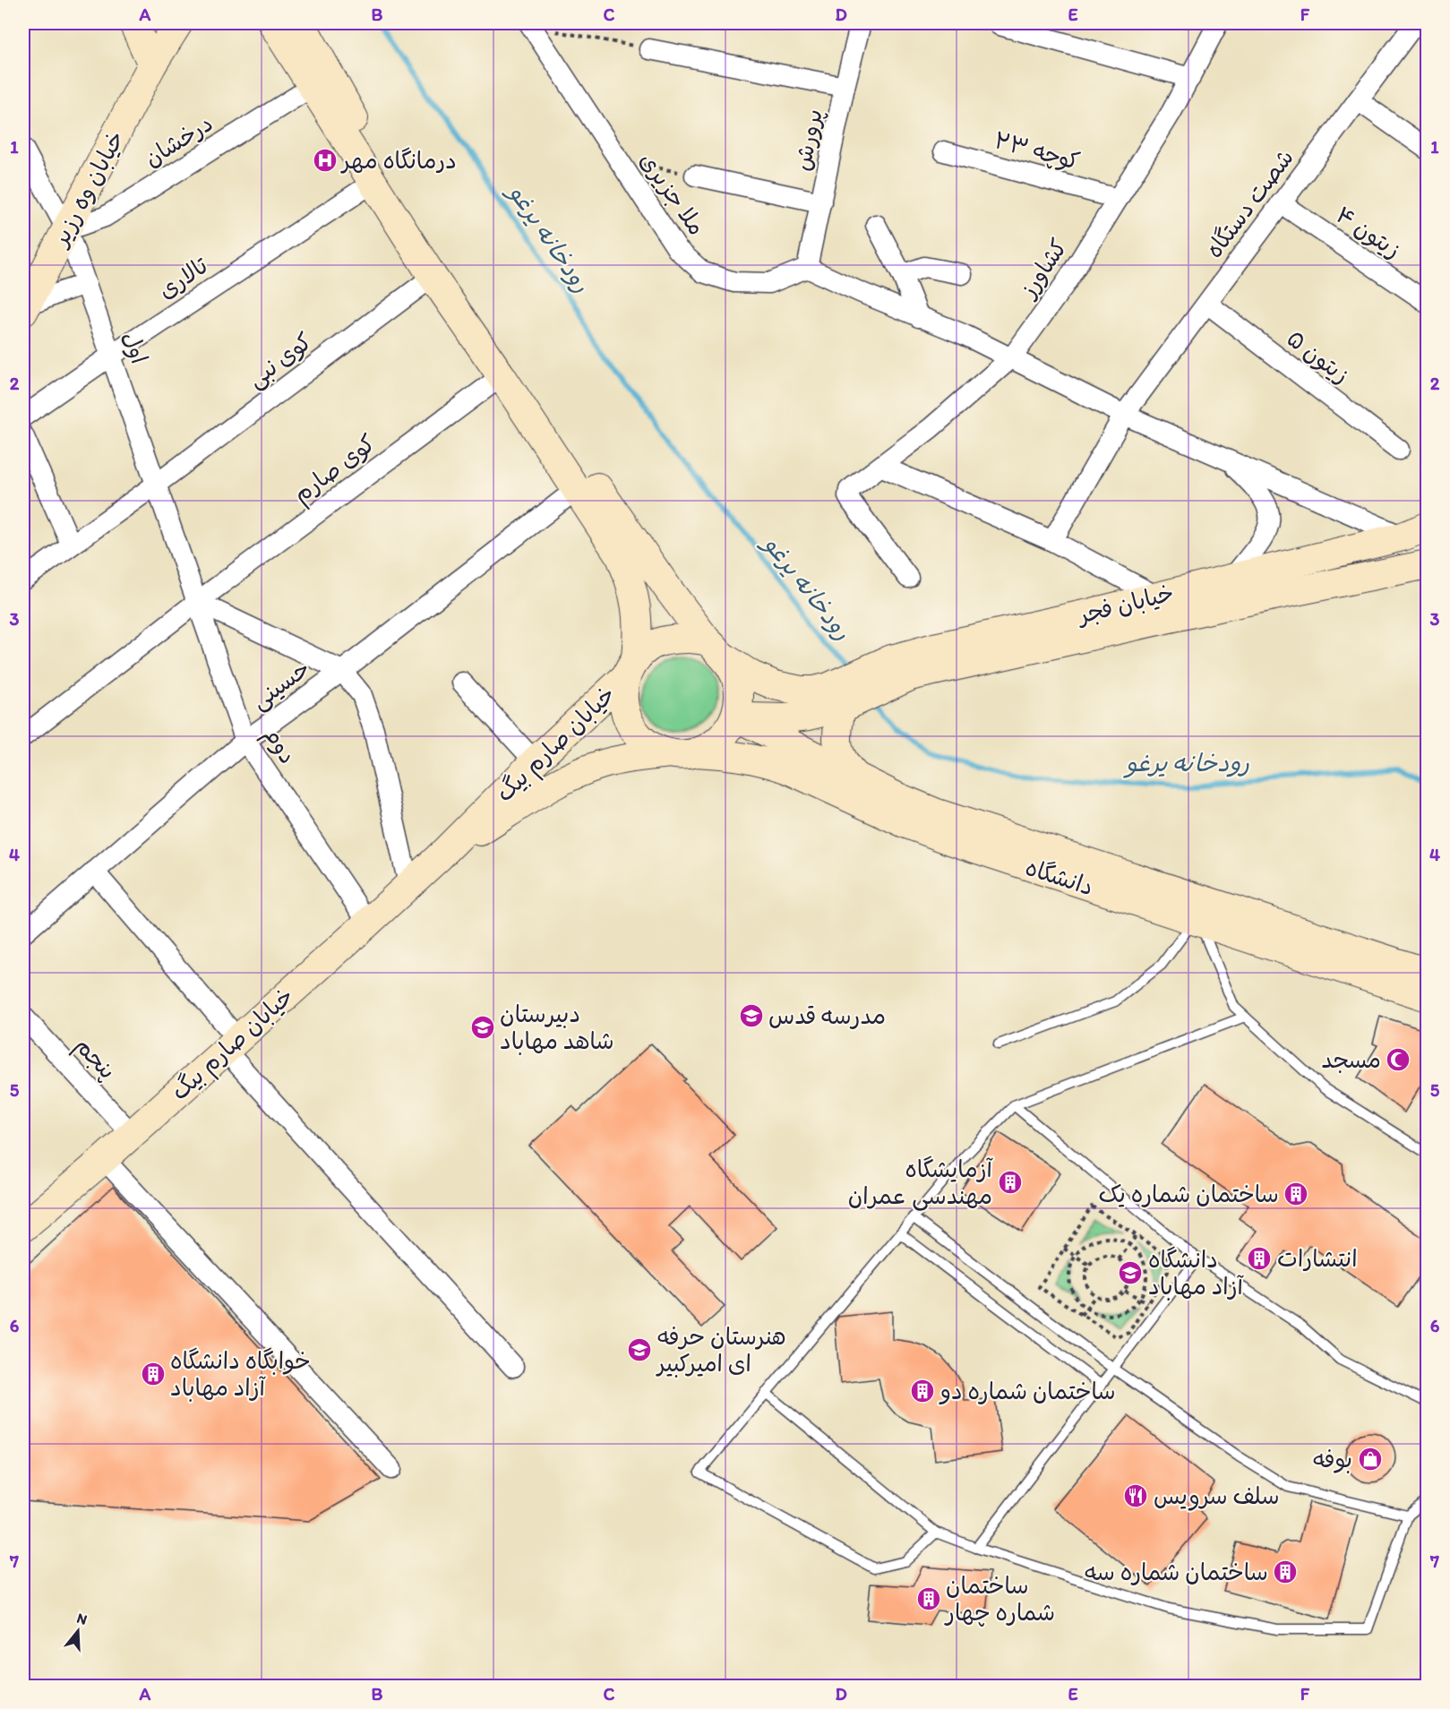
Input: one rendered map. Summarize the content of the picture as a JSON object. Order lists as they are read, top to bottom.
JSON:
{
  "streets": {
    "main road": [
      "خیابان وه رزیر",
      "خیابان فجر",
      "خیابان صارم بیگ",
      "دانشگاه"
    ],
    "street": [
      "پرورش",
      "درخشان",
      "کوچه ۲۳",
      "ملا جزیری",
      "شصت دستگاه",
      "زیتون ۴",
      "کشاورز",
      "تالاری",
      "اول",
      "زیتون ۵",
      "کوی نبی",
      "کوی صارم",
      "حسینی",
      "دوم",
      "پنجم"
    ]
  },
  "crossings": [
    ["پرورش", "ملا جزیری"],
    ["درخشان", "خیابان وه رزیر"],
    ["درخشان", "اول"],
    ["کوچه ۲۳", "کشاورز"],
    ["خیابان وه رزیر", "اول"],
    ["شصت دستگاه", "زیتون ۴"],
    ["شصت دستگاه", "زیتون ۵"],
    ["تالاری", "اول"],
    ["اول", "کوی نبی"],
    ["اول", "دوم"],
    ["کوی نبی", "دوم"],
    ["کوی صارم", "دوم"],
    ["حسینی", "دوم"],
    ["خیابان صارم بیگ", "دوم"],
    ["خیابان صارم بیگ", "دانشگاه"],
    ["خیابان صارم بیگ", "پنجم"]
  ],
  "water": ["رودخانه یرغو"],
  "places": {
    "hospital": ["درمانگاه مهر"],
    "school or university": [
      "مدرسه قدس",
      "دبیرستان شاهد مهاباد",
      "دانشگاه آزاد مهاباد",
      "هنرستان حرفه ای امیرکبیر"
    ],
    "mosque": ["مسجد"],
    "building": [
      "آزمایشگاه مهندسی عمران",
      "ساختمان شماره یک",
      "انتشارات",
      "خوابگاه دانشگاه آزاد مهاباد",
      "ساختمان شماره دو",
      "ساختمان شماره سه",
      "ساختمان شماره چهار"
    ],
    "shop": ["بوفه"],
    "restaurant": ["سلف سرویس"]
  },
  "north": "top",
  "grid": {
    "columns": [
      "A",
      "B",
      "C",
      "D",
      "E",
      "F"
    ],
    "rows": [
      "1",
      "2",
      "3",
      "4",
      "5",
      "6",
      "7"
    ]
  }
}
